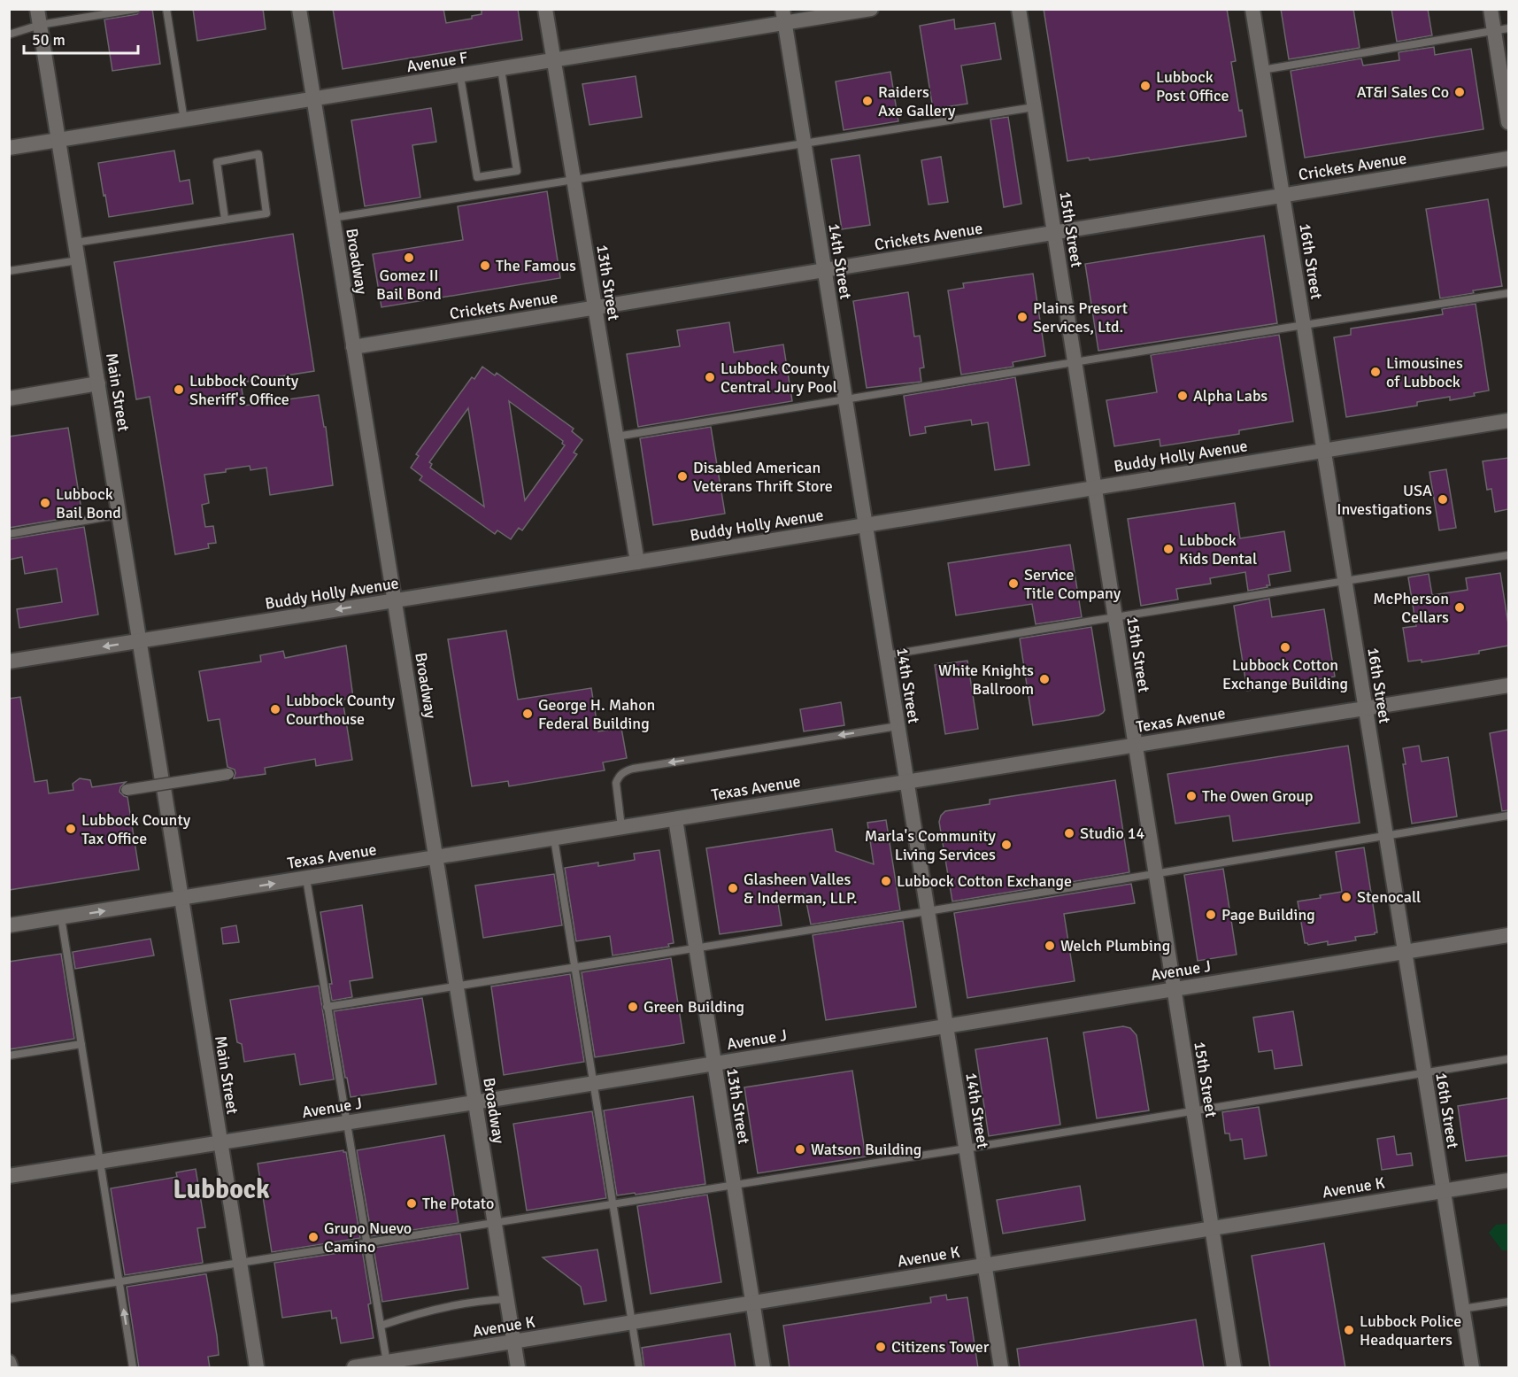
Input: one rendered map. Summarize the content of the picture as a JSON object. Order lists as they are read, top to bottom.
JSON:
{
  "streets": {
    "street": [
      "Avenue F",
      "Crickets Avenue",
      "15th Street",
      "Broadway",
      "14th Street",
      "16th Street",
      "13th Street",
      "Main Street",
      "Buddy Holly Avenue",
      "Texas Avenue",
      "Avenue J",
      "Avenue K"
    ]
  },
  "crossings": [
    ["Avenue F", "Broadway"],
    ["Avenue F", "14th Street"],
    ["Avenue F", "13th Street"],
    ["Avenue F", "Main Street"],
    ["Crickets Avenue", "15th Street"],
    ["Crickets Avenue", "Broadway"],
    ["Crickets Avenue", "14th Street"],
    ["Crickets Avenue", "16th Street"],
    ["Crickets Avenue", "13th Street"],
    ["15th Street", "Buddy Holly Avenue"],
    ["15th Street", "Texas Avenue"],
    ["15th Street", "Avenue J"],
    ["15th Street", "Avenue K"],
    ["Broadway", "Buddy Holly Avenue"],
    ["Broadway", "Texas Avenue"],
    ["Broadway", "Avenue J"],
    ["Broadway", "Avenue K"],
    ["14th Street", "Buddy Holly Avenue"],
    ["14th Street", "Texas Avenue"],
    ["14th Street", "Avenue J"],
    ["14th Street", "Avenue K"],
    ["16th Street", "Buddy Holly Avenue"],
    ["16th Street", "Texas Avenue"],
    ["16th Street", "Avenue J"],
    ["16th Street", "Avenue K"],
    ["13th Street", "Buddy Holly Avenue"],
    ["13th Street", "Texas Avenue"],
    ["13th Street", "Avenue J"],
    ["13th Street", "Avenue K"],
    ["Main Street", "Buddy Holly Avenue"],
    ["Main Street", "Texas Avenue"],
    ["Main Street", "Avenue J"]
  ],
  "districts": ["Lubbock"],
  "places": [
    "Lubbock Post Office",
    "AT&I Sales Co",
    "Raiders Axe Gallery",
    "Gomez II Bail Bond",
    "The Famous",
    "Plains Presort Services, Ltd.",
    "Limousines of Lubbock",
    "Lubbock County Central Jury Pool",
    "Lubbock County Sheriff's Office",
    "Alpha Labs",
    "Disabled American Veterans Thrift Store",
    "USA Investigations",
    "Lubbock Bail Bond",
    "Lubbock Kids Dental",
    "Service Title Company",
    "McPherson Cellars",
    "Lubbock Cotton Exchange Building",
    "White Knights Ballroom",
    "Lubbock County Courthouse",
    "George H. Mahon Federal Building",
    "The Owen Group",
    "Lubbock County Tax Office",
    "Studio 14",
    "Marla's Community Living Services",
    "Lubbock Cotton Exchange",
    "Glasheen Valles & Inderman, LLP.",
    "Stenocall",
    "Page Building",
    "Welch Plumbing",
    "Green Building",
    "Watson Building",
    "The Potato",
    "Grupo Nuevo Camino",
    "Lubbock Police Headquarters",
    "Citizens Tower"
  ],
  "scale_bar": "50 m"
}
